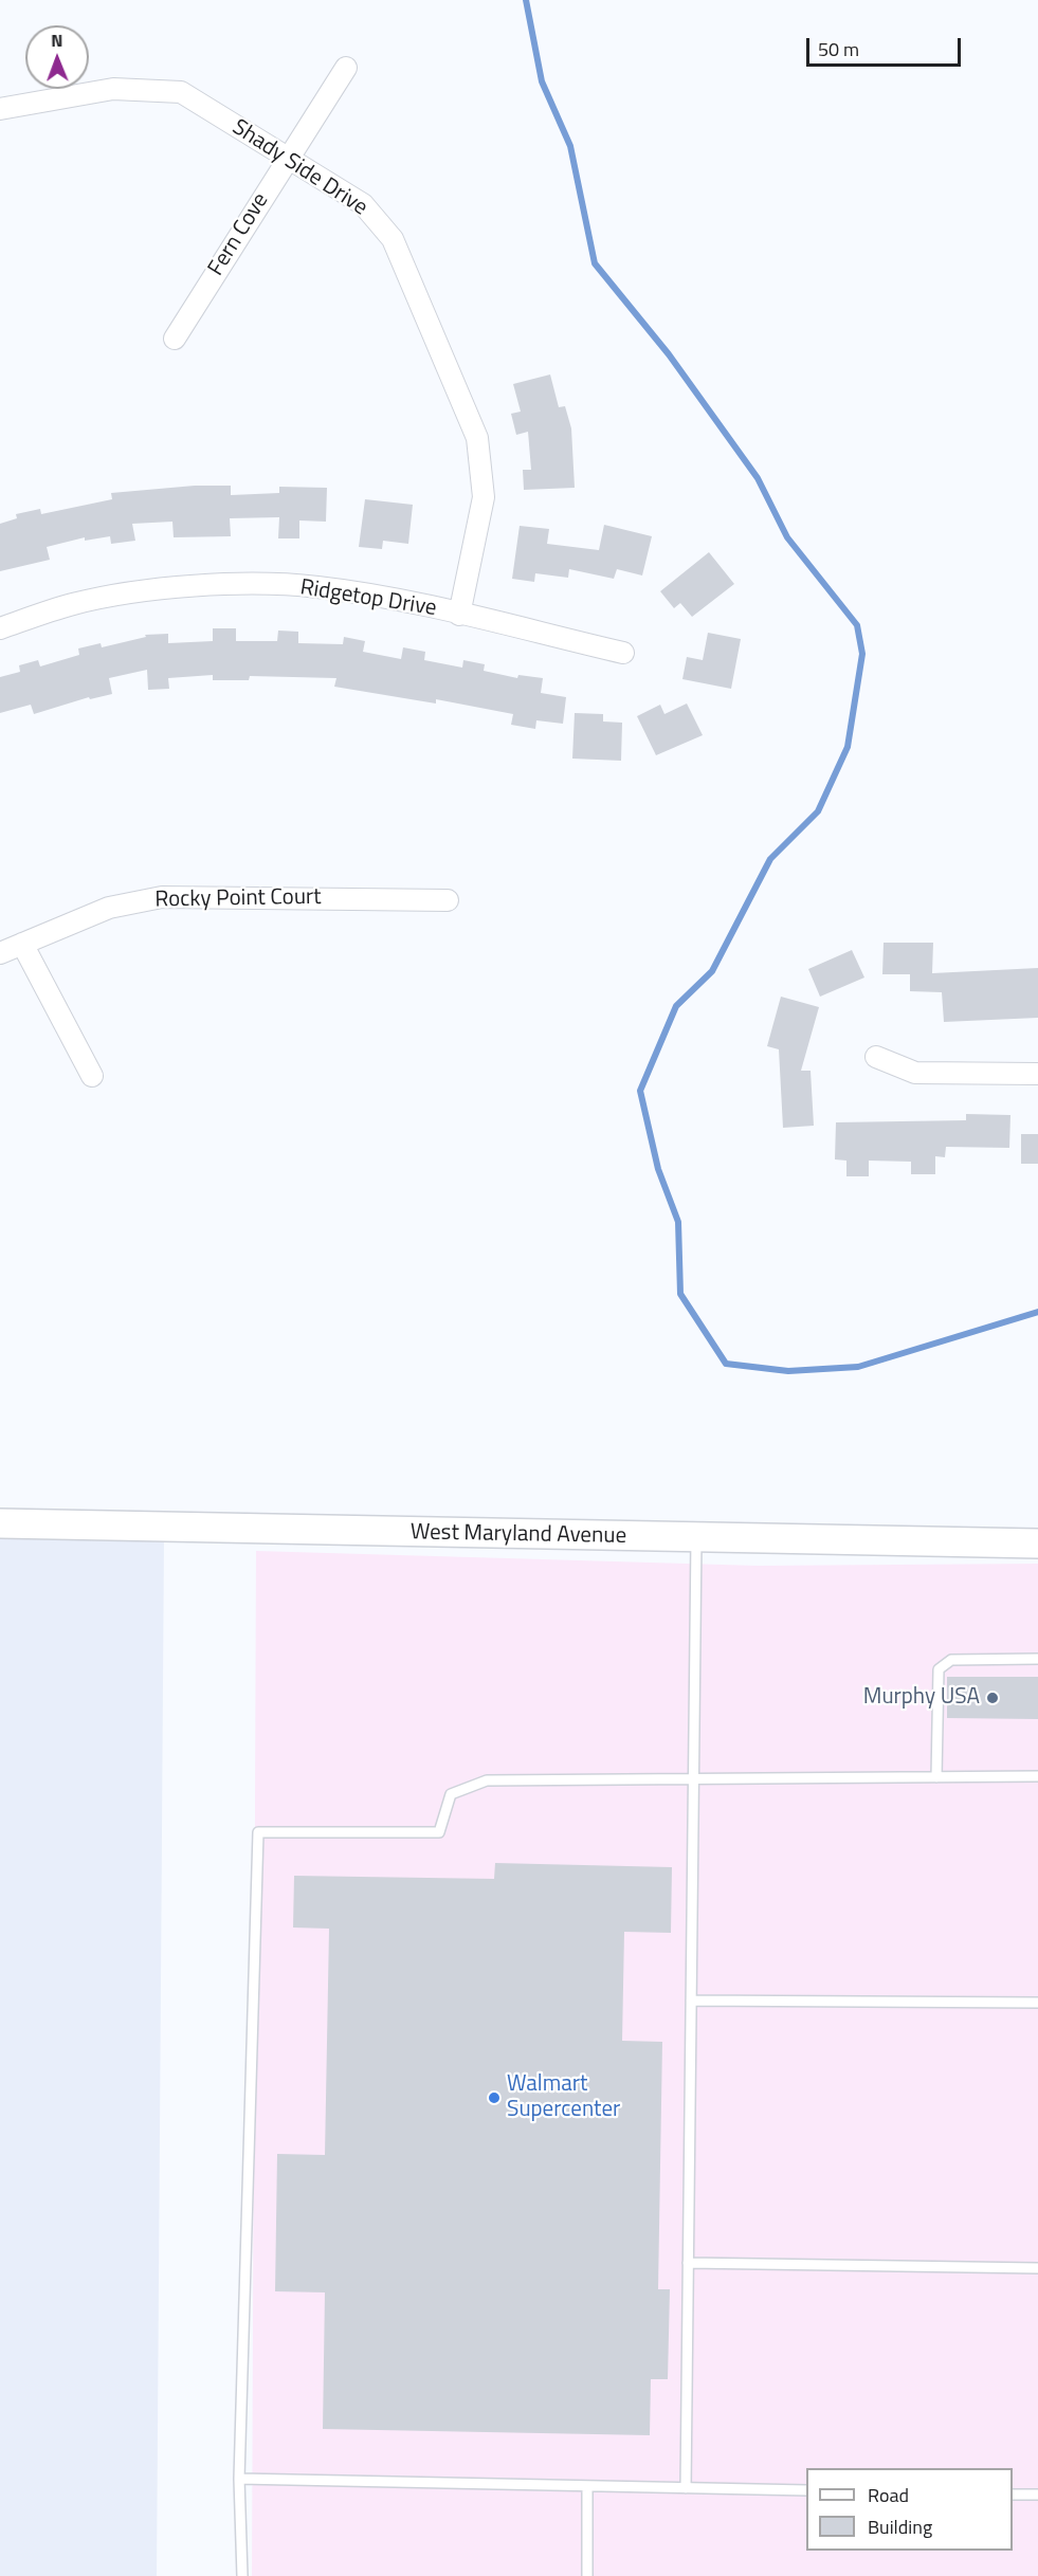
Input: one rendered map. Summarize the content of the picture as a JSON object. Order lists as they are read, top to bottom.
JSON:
{
  "streets": {
    "street": [
      "Shady Side Drive",
      "Fern Cove",
      "Ridgetop Drive",
      "Rocky Point Court",
      "West Maryland Avenue"
    ]
  },
  "crossings": [
    ["Shady Side Drive", "Fern Cove"],
    ["Shady Side Drive", "Ridgetop Drive"]
  ],
  "places": ["Murphy USA", "Walmart Supercenter"],
  "legend": ["Road", "Building"],
  "scale_bar": "50 m",
  "north": "top"
}
